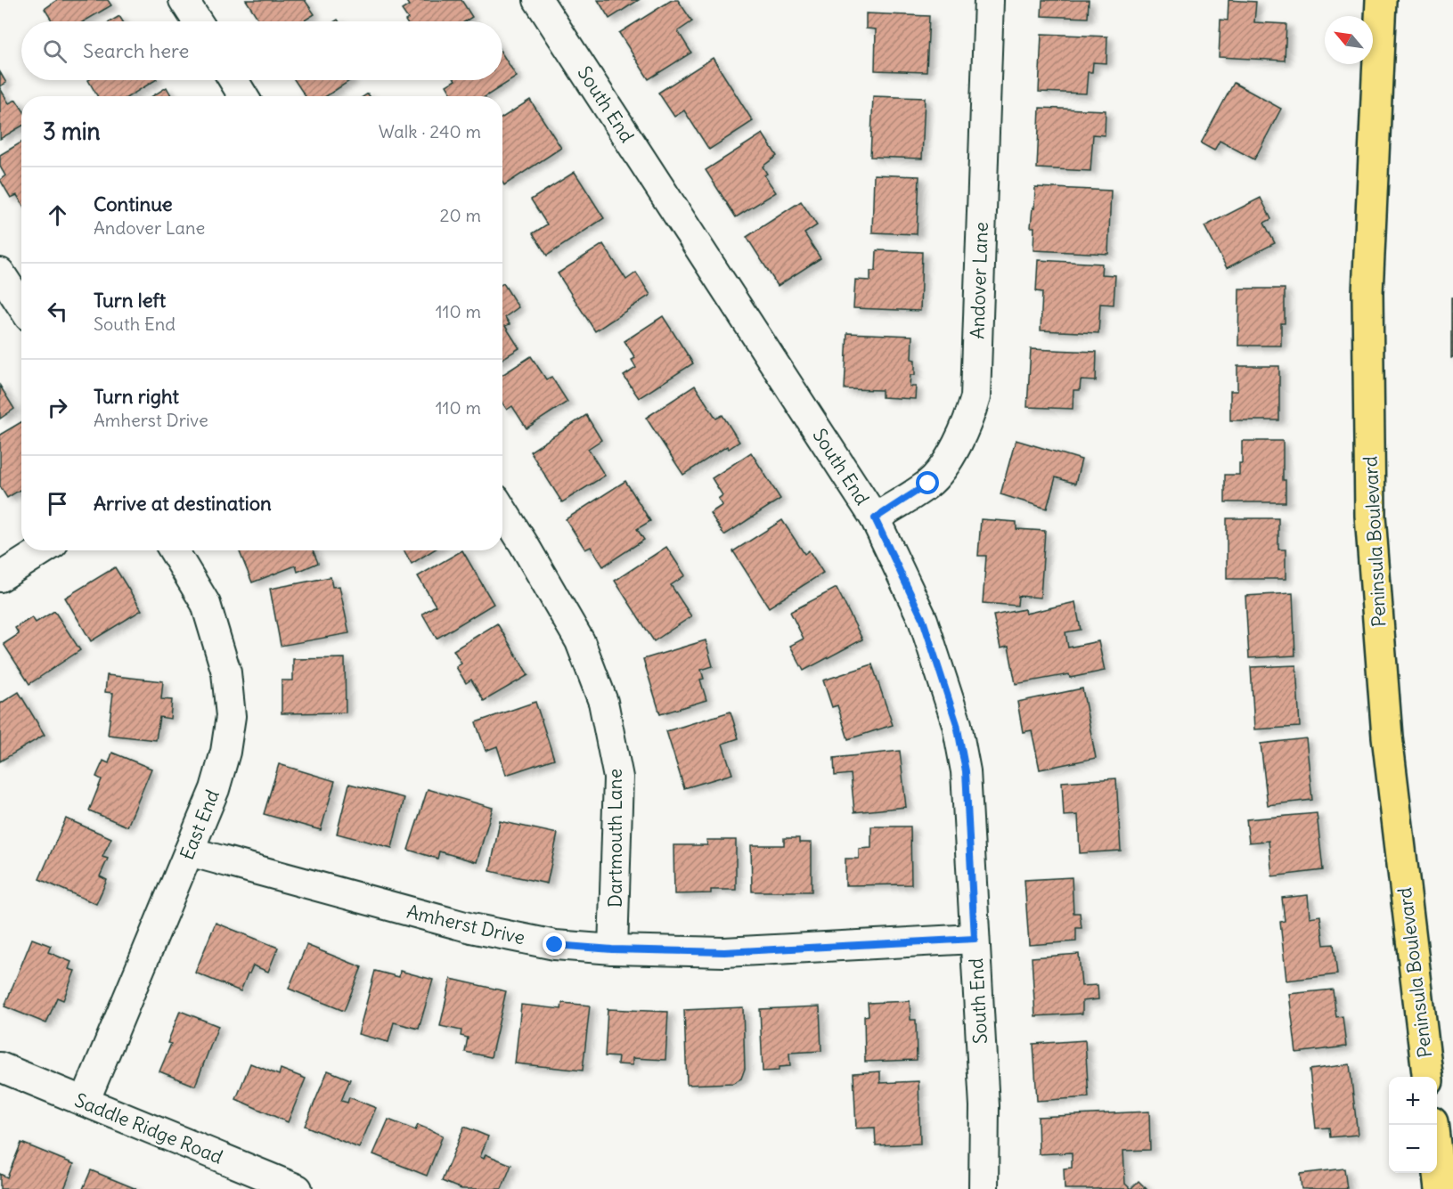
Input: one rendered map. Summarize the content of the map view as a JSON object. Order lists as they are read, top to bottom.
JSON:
{
  "streets": {
    "main road": ["Peninsula Boulevard"],
    "street": [
      "South End",
      "Andover Lane",
      "East End",
      "Dartmouth Lane",
      "Amherst Drive",
      "Saddle Ridge Road"
    ]
  },
  "crossings": [
    ["South End", "Andover Lane"],
    ["South End", "Amherst Drive"],
    ["East End", "Amherst Drive"],
    ["East End", "Saddle Ridge Road"],
    ["Dartmouth Lane", "Amherst Drive"]
  ],
  "north": "top left",
  "page": {
    "search": "Search here",
    "heading": ["3 min", "Walk · 240 m"],
    "list": [
      ["Continue", "Andover Lane", "20 m"],
      ["Turn left", "South End", "110 m"],
      ["Turn right", "Amherst Drive", "110 m"],
      "Arrive at destination"
    ],
    "map_buttons": ["+", "−"]
  }
}
